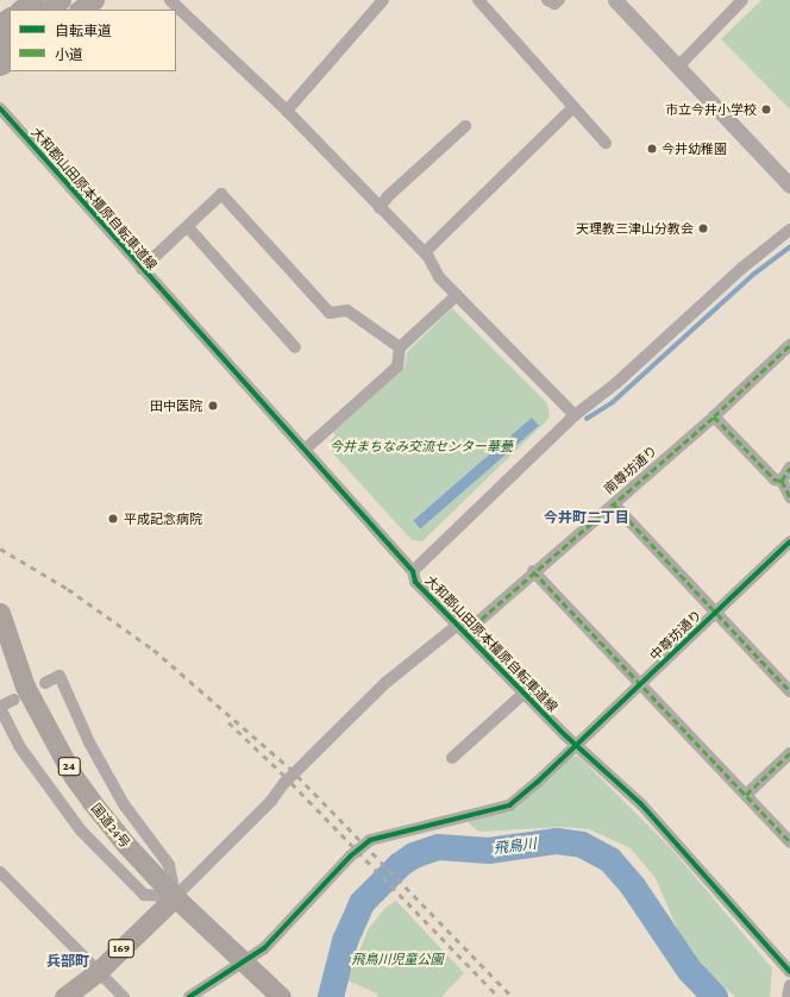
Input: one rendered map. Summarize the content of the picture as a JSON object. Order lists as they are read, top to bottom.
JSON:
{
  "streets": {
    "highway": ["24", "国道24号", "169"],
    "street": ["大和郡山田原本橿原自転車道線", "南尊坊通り", "中尊坊通り"]
  },
  "crossings": [
    ["大和郡山田原本橿原自転車道線", "南尊坊通り"],
    ["大和郡山田原本橿原自転車道線", "中尊坊通り"],
    ["南尊坊通り", "国道24号"],
    ["南尊坊通り", "169"],
    ["中尊坊通り", "国道24号"],
    ["国道24号", "169"]
  ],
  "districts": ["今井町二丁目", "兵部町"],
  "water": ["飛鳥川"],
  "parks": ["今井まちなみ交流センター華甍", "飛鳥川児童公園"],
  "places": [
    "市立今井小学校",
    "今井幼稚園",
    "天理教三津山分教会",
    "田中医院",
    "平成記念病院"
  ],
  "legend": ["自転車道", "小道"]
}
